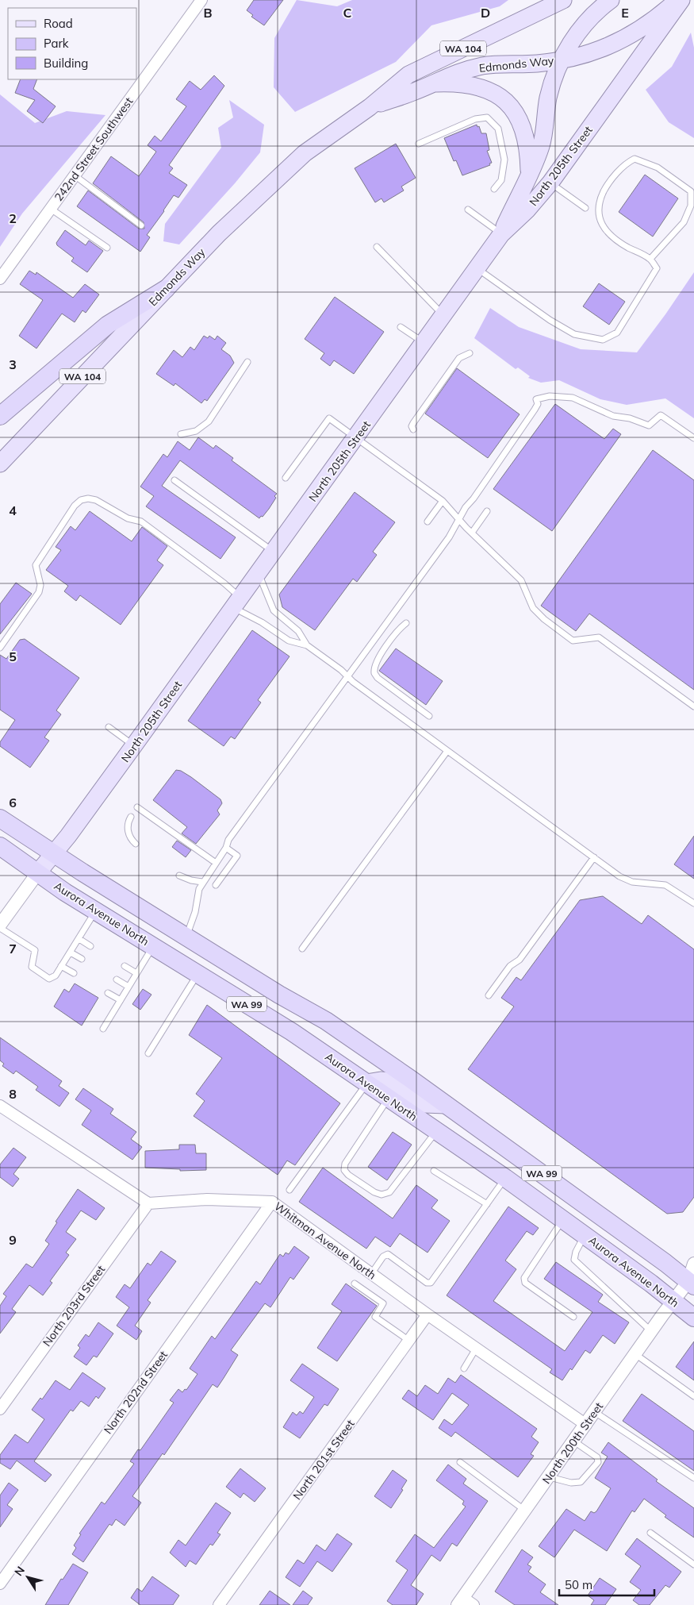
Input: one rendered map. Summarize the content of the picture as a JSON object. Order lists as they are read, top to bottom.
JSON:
{
  "streets": {
    "highway": ["Aurora Avenue North", "WA 99"],
    "main road": ["WA 104", "Edmonds Way", "North 205th Street"],
    "street": [
      "242nd Street Southwest",
      "Whitman Avenue North",
      "North 203rd Street",
      "North 202nd Street",
      "North 200th Street",
      "North 201st Street"
    ]
  },
  "crossings": [
    ["North 205th Street", "Aurora Avenue North"],
    ["North 205th Street", "WA 99"],
    ["Aurora Avenue North", "WA 99"],
    ["Aurora Avenue North", "North 200th Street"],
    ["WA 99", "North 200th Street"],
    ["Whitman Avenue North", "North 203rd Street"],
    ["Whitman Avenue North", "North 202nd Street"],
    ["Whitman Avenue North", "North 200th Street"],
    ["Whitman Avenue North", "North 201st Street"]
  ],
  "legend": ["Road", "Park", "Building"],
  "scale_bar": "50 m",
  "north": "top left",
  "grid": {
    "columns": [
      "B",
      "C",
      "D",
      "E"
    ],
    "rows": [
      "2",
      "3",
      "4",
      "5",
      "6",
      "7",
      "8",
      "9"
    ]
  }
}
